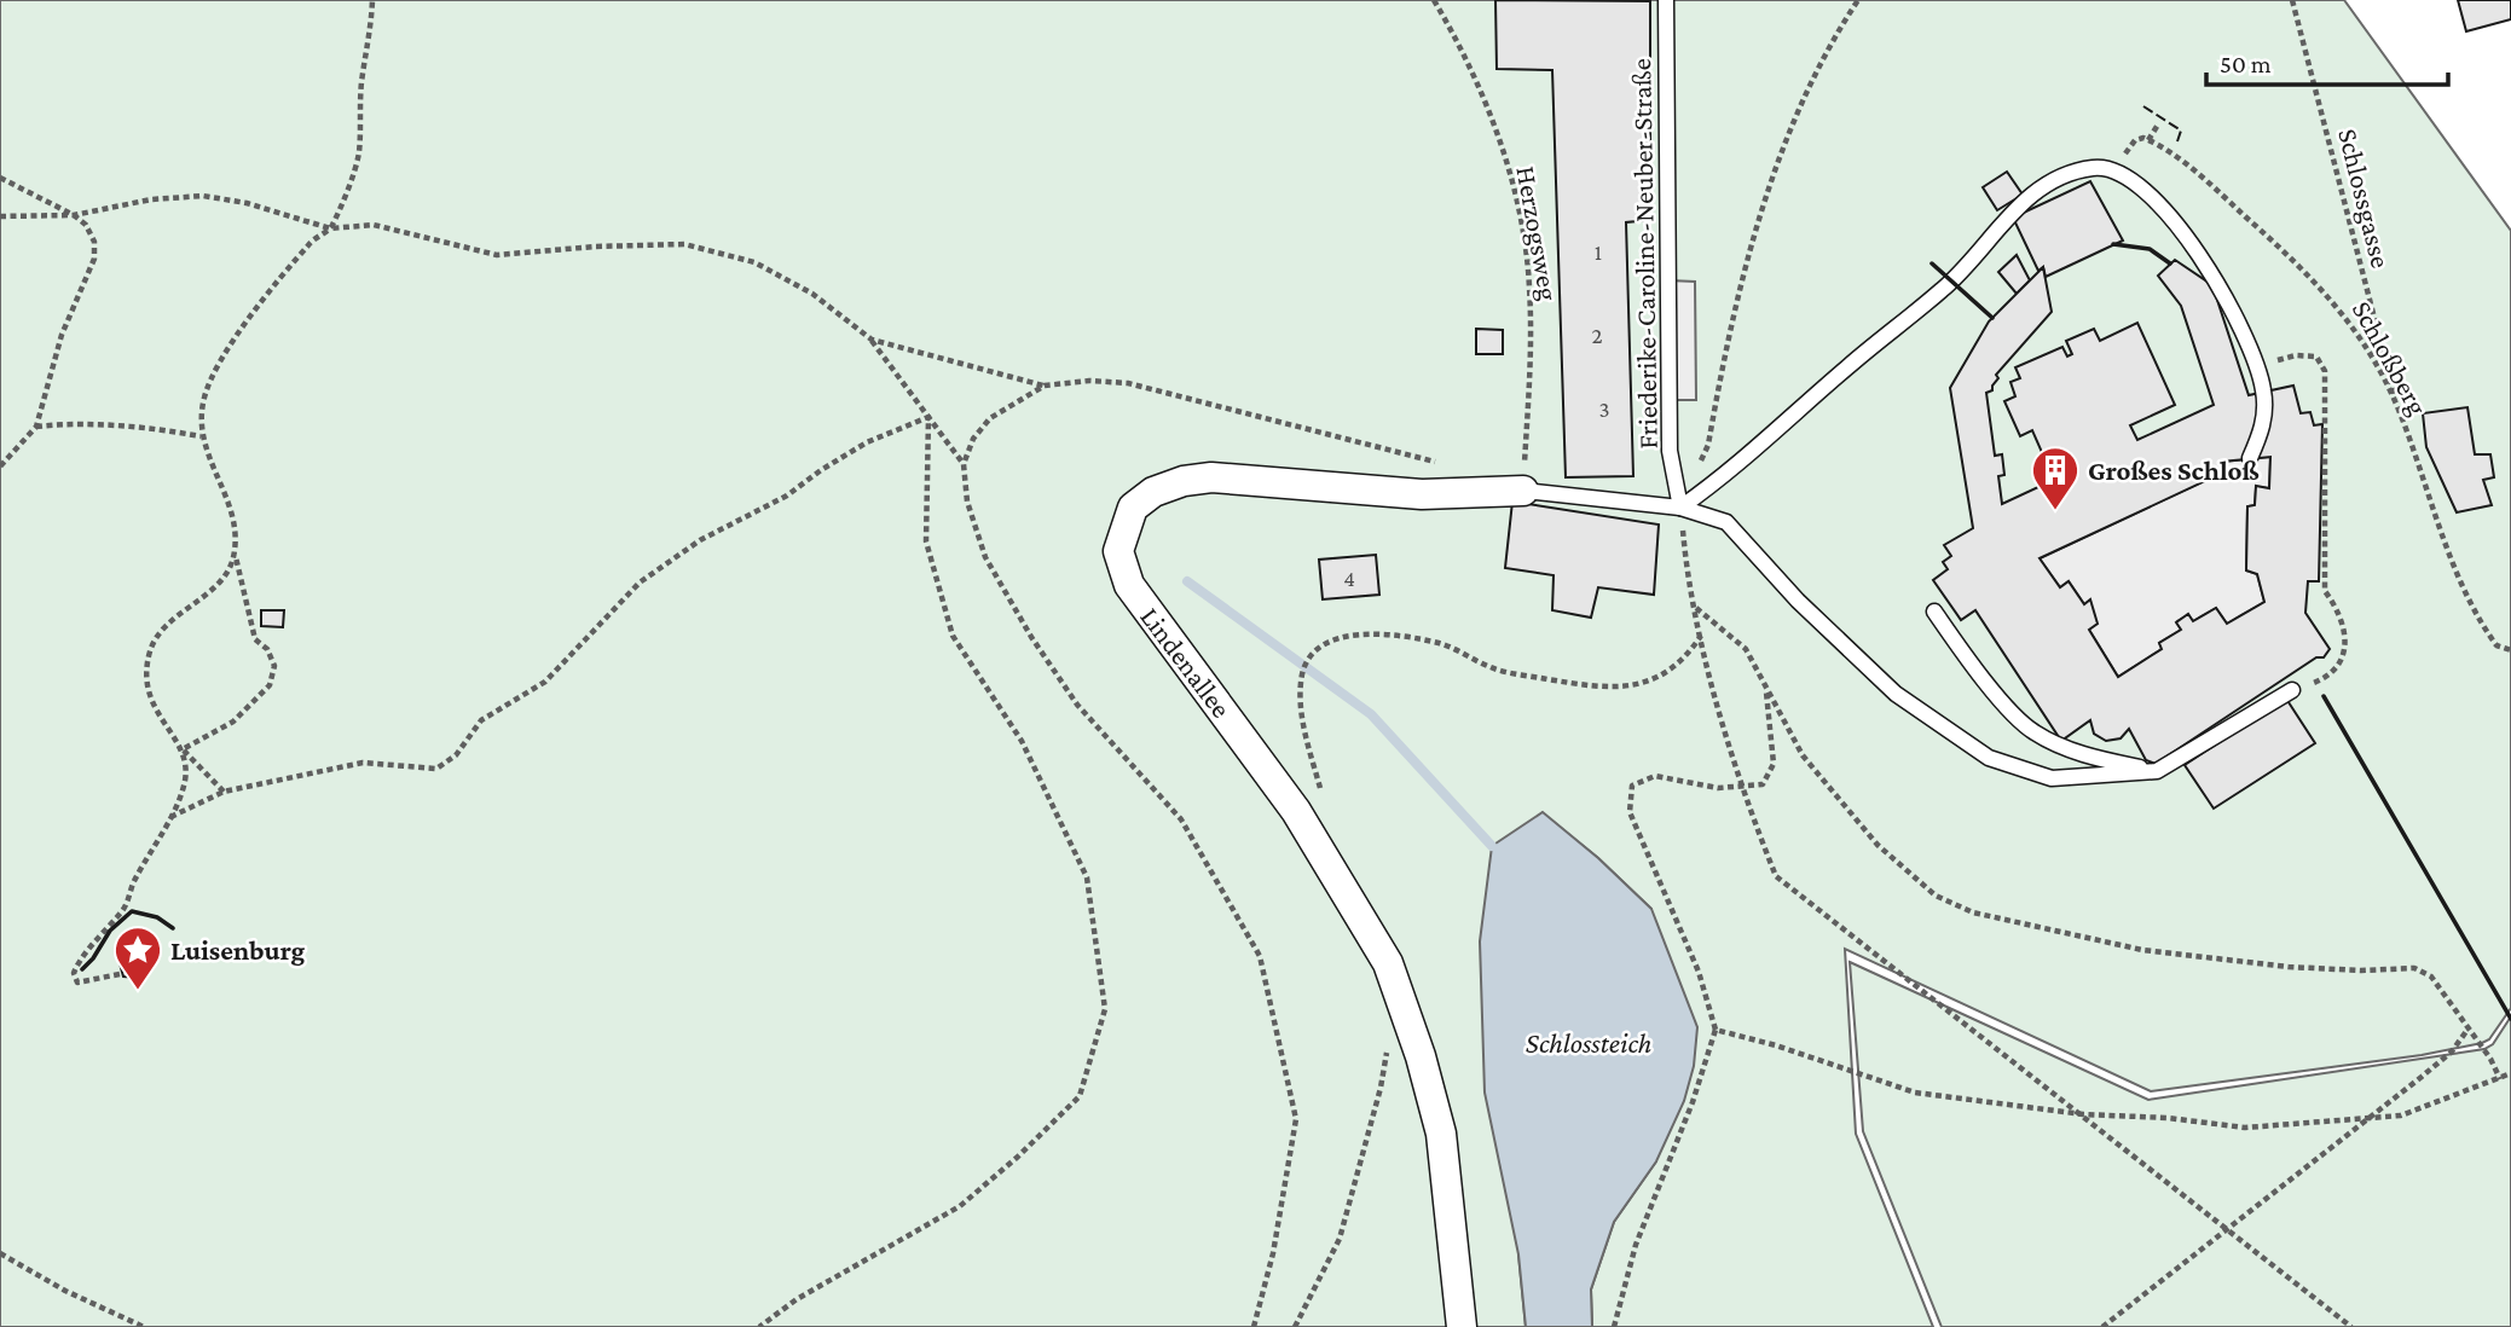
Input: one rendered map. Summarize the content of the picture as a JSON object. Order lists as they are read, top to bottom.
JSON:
{
  "streets": {
    "street": ["Lindenallee"],
    "lane": ["Friederike-Caroline-Neuber-Straße"],
    "path": ["Schlossgasse", "Herzogsweg", "Schloßberg"]
  },
  "crossings": [
    ["Schlossgasse", "Schloßberg"],
    ["Herzogsweg", "Lindenallee"],
    ["Friederike-Caroline-Neuber-Straße", "Lindenallee"]
  ],
  "water": ["Schlossteich"],
  "places": {
    "building": ["Großes Schloß"],
    "place": ["Luisenburg"]
  },
  "house_numbers": [
    "1",
    "2",
    "3",
    "4"
  ],
  "scale_bar": "50 m"
}
